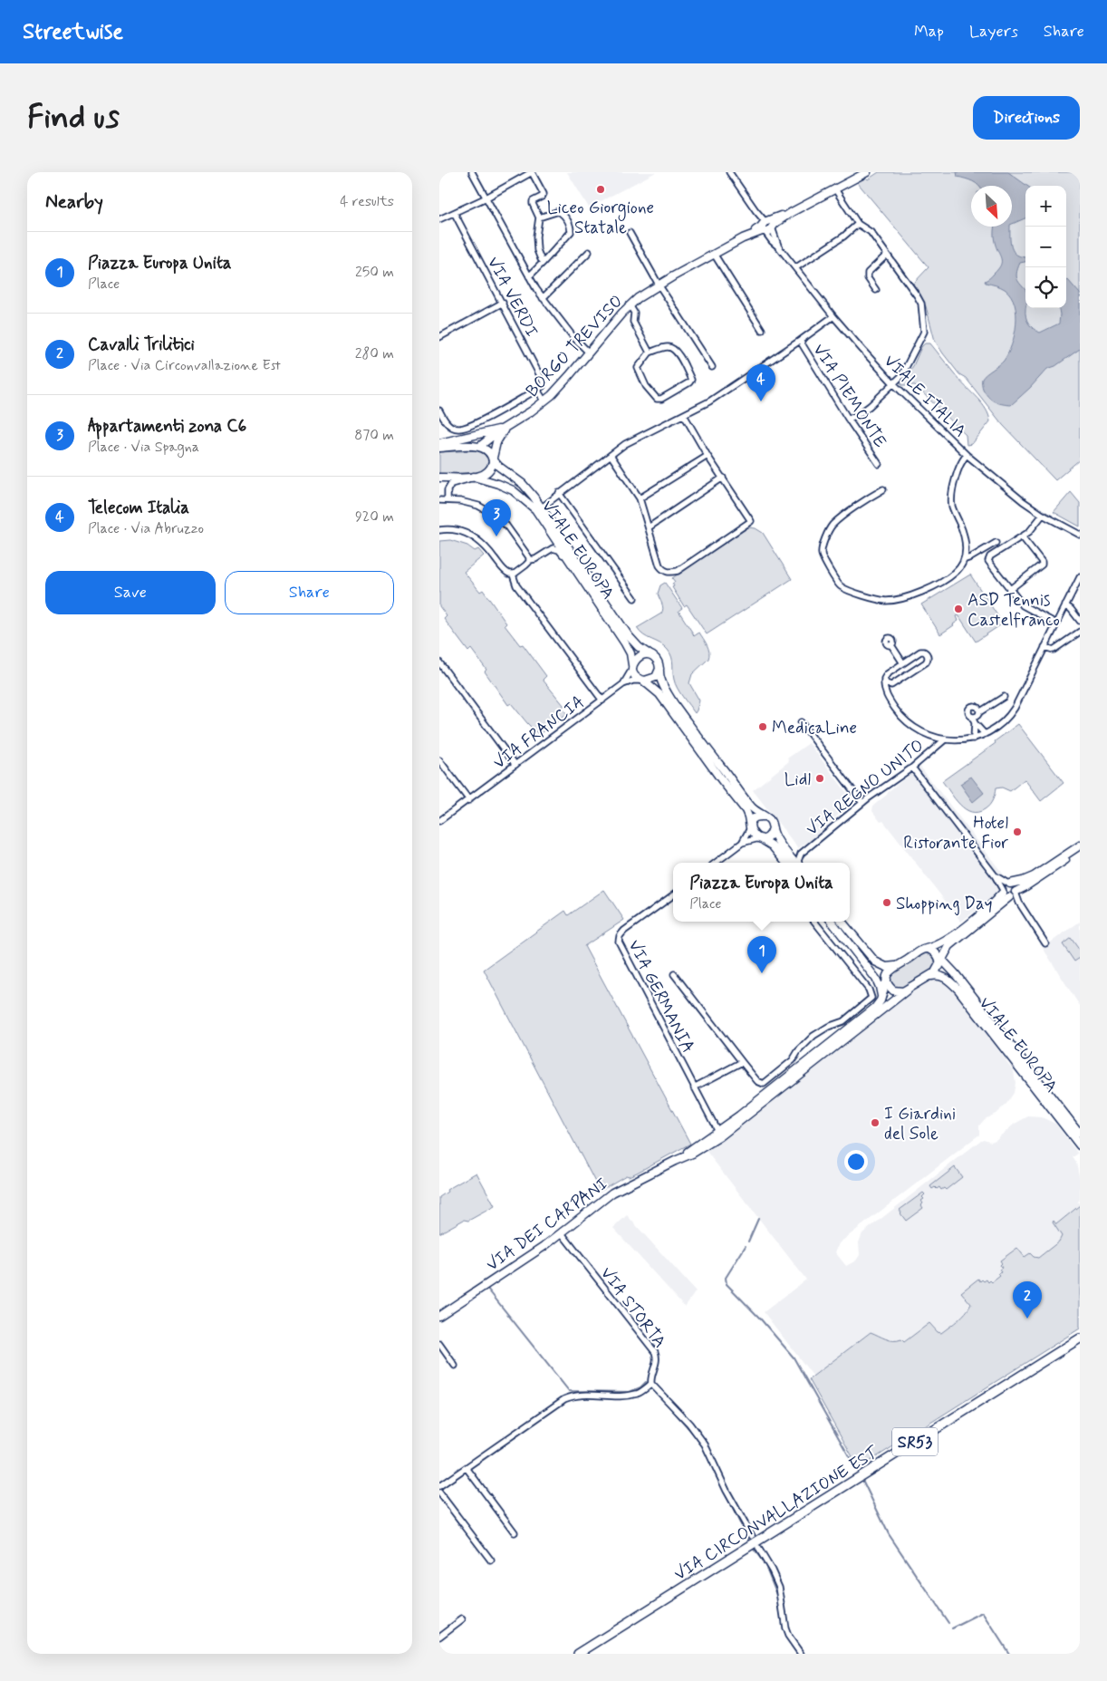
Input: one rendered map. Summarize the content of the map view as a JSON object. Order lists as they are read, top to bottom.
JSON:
{
  "streets": {
    "main road": ["SR53", "VIA CIRCONVALLAZIONE EST"],
    "street": [
      "VIA VERDI",
      "BORGO TREVISO",
      "VIA PIEMONTE",
      "VIALE ITALIA",
      "VIALE EUROPA",
      "VIA FRANCIA",
      "VIA REGNO UNITO",
      "VIA GERMANIA",
      "VIA DEI CARPANI",
      "VIA STORTA"
    ]
  },
  "crossings": [
    ["BORGO TREVISO", "VIALE ITALIA"],
    ["BORGO TREVISO", "VIALE EUROPA"],
    ["VIALE EUROPA", "VIA FRANCIA"],
    ["VIALE EUROPA", "VIA REGNO UNITO"],
    ["VIALE EUROPA", "VIA DEI CARPANI"],
    ["VIA GERMANIA", "VIA DEI CARPANI"],
    ["VIA DEI CARPANI", "VIA STORTA"]
  ],
  "places": [
    "Liceo Giorgione Statale",
    "ASD Tennis Castelfranco",
    "MedicaLine",
    "Lidl",
    "Hotel Ristorante Fior",
    "Shopping Day",
    "I Giardini del Sole"
  ],
  "north": "bottom right",
  "page": {
    "header": "Streetwise",
    "nav": ["Map", "Layers", "Share"],
    "buttons": [
      "Directions",
      ["Save", "Share"]
    ],
    "title": "Find us",
    "heading": ["Nearby", "4 results"],
    "map_buttons": ["+", "−"],
    "list": [
      {
        "mark": "1",
        "name": "Piazza Europa Unita",
        "note": "Place",
        "value": "250 m"
      },
      {
        "mark": "2",
        "name": "Cavalli Trilitici",
        "note": "Place · Via Circonvallazione Est",
        "value": "280 m"
      },
      {
        "mark": "3",
        "name": "Appartamenti zona C6",
        "note": "Place · Via Spagna",
        "value": "870 m"
      },
      {
        "mark": "4",
        "name": "Telecom Italia",
        "note": "Place · Via Abruzzo",
        "value": "920 m"
      }
    ],
    "pins": [
      "4",
      "3",
      "1",
      "2"
    ],
    "popup": ["Piazza Europa Unita", "Place"]
  }
}
